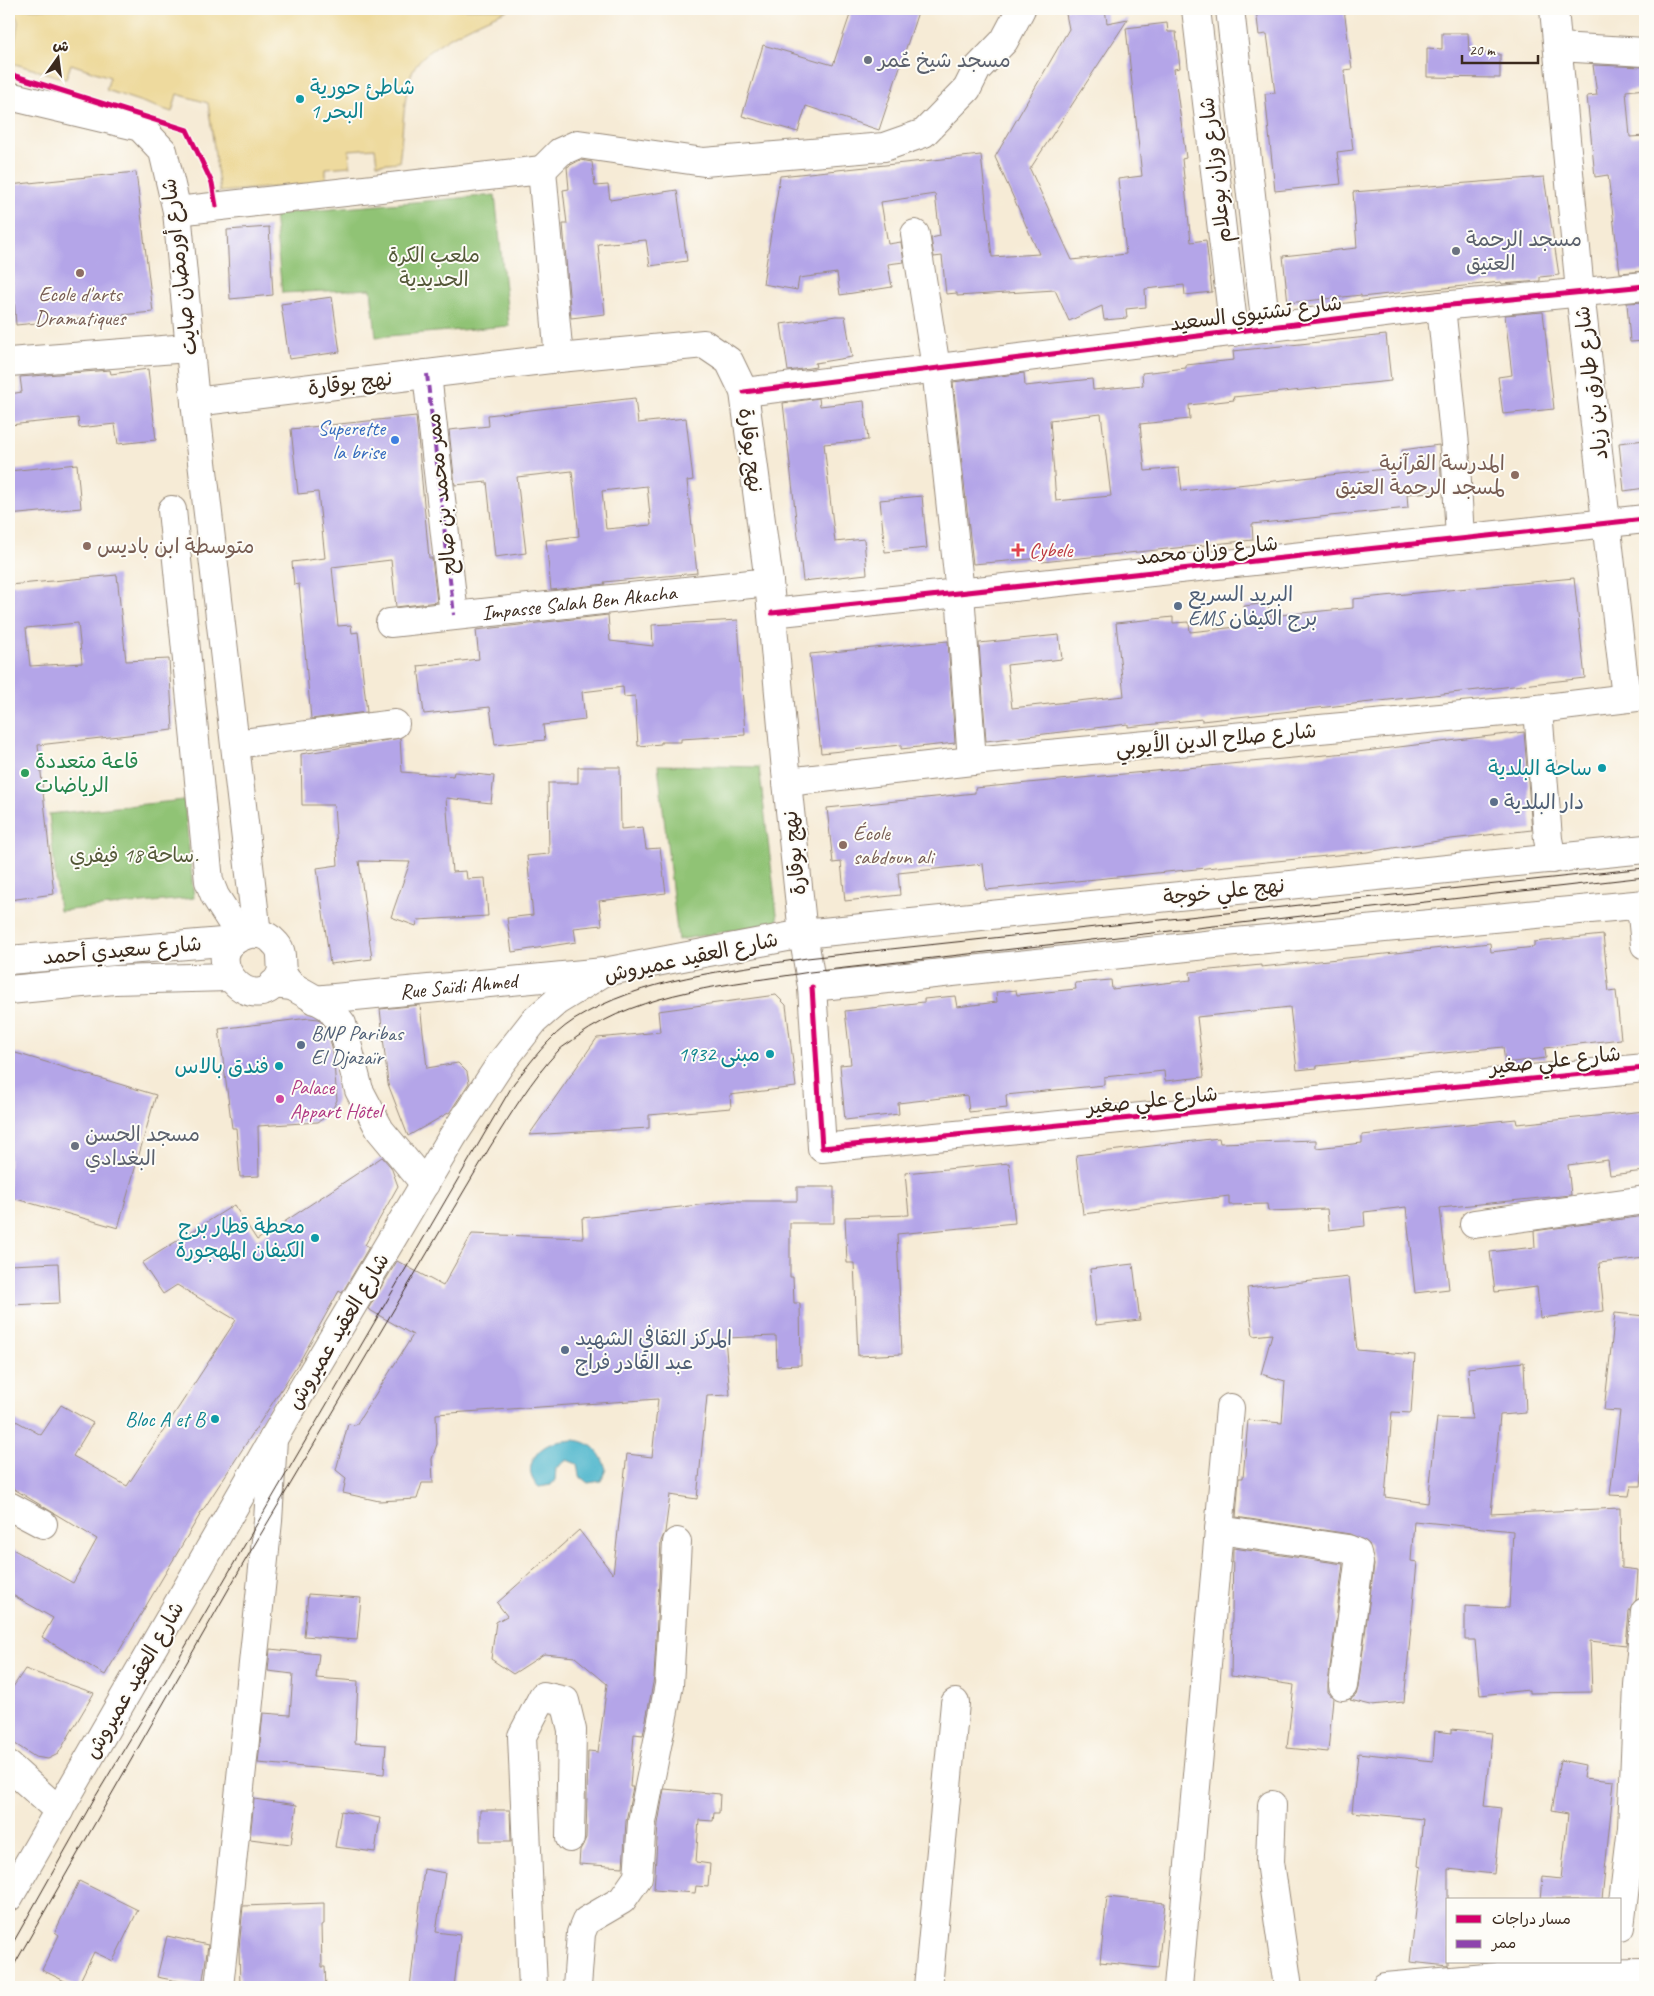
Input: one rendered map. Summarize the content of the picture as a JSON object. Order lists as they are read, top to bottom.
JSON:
{
  "streets": {
    "street": [
      "شارع وزان بوعلام",
      "شارع أورمضان صايت",
      "شارع تشتيوي السعيد",
      "نهج بوقارة",
      "شارع طارق بن زياد",
      "ممر محمد بن صالح",
      "شارع وزان محمد",
      "Impasse Salah Ben Akacha",
      "شارع صلاح الدين الأيوبي",
      "نهج علي خوجة",
      "شارع سعيدي أحمد",
      "شارع العقيد عميروش",
      "Rue Saïdi Ahmed",
      "شارع علي صغير"
    ]
  },
  "crossings": [
    ["شارع وزان بوعلام", "شارع تشتيوي السعيد"],
    ["شارع أورمضان صايت", "نهج بوقارة"],
    ["شارع أورمضان صايت", "شارع سعيدي أحمد"],
    ["شارع أورمضان صايت", "Rue Saïdi Ahmed"],
    ["شارع تشتيوي السعيد", "نهج بوقارة"],
    ["شارع تشتيوي السعيد", "شارع طارق بن زياد"],
    ["نهج بوقارة", "ممر محمد بن صالح"],
    ["نهج بوقارة", "شارع وزان محمد"],
    ["نهج بوقارة", "Impasse Salah Ben Akacha"],
    ["نهج بوقارة", "شارع صلاح الدين الأيوبي"],
    ["نهج بوقارة", "نهج علي خوجة"],
    ["نهج بوقارة", "شارع العقيد عميروش"],
    ["نهج بوقارة", "شارع علي صغير"],
    ["شارع طارق بن زياد", "شارع وزان محمد"],
    ["شارع طارق بن زياد", "شارع صلاح الدين الأيوبي"],
    ["ممر محمد بن صالح", "Impasse Salah Ben Akacha"],
    ["نهج علي خوجة", "شارع العقيد عميروش"],
    ["شارع سعيدي أحمد", "Rue Saïdi Ahmed"],
    ["شارع العقيد عميروش", "Rue Saïdi Ahmed"]
  ],
  "parks": ["ملعب الكرة الحديدية", "ساحة 18 فيفري."],
  "places": {
    "other": [
      "مسجد شيخ عُمر",
      "شاطئ حورية البحر 1",
      "مسجد الرحمة العتيق",
      "Ecole d'arts Dramatiques",
      "Superette la brise",
      "المدرسة القرآنية لمسجد الرحمة العتيق",
      "متوسطة ابن باديس",
      "البريد السريع EMS برج الكيفان",
      "ساحة البلدية",
      "قاعة متعددة الرياضات",
      "دار البلدية",
      "École sabdoun ali",
      "BNP Paribas El Djazaïr",
      "مبنى 1932",
      "فندق بالاس",
      "Palace Appart Hôtel",
      "مسجد الحسن البغدادي",
      "محطة قطار برج الكيفان المهجورة",
      "المركز الثقافي الشهيد عبد القادر فراج",
      "Bloc A et B"
    ],
    "health": ["Cybele"]
  },
  "legend": ["مسار دراجات", "ممر"],
  "scale_bar": "20 m",
  "north": "top"
}
